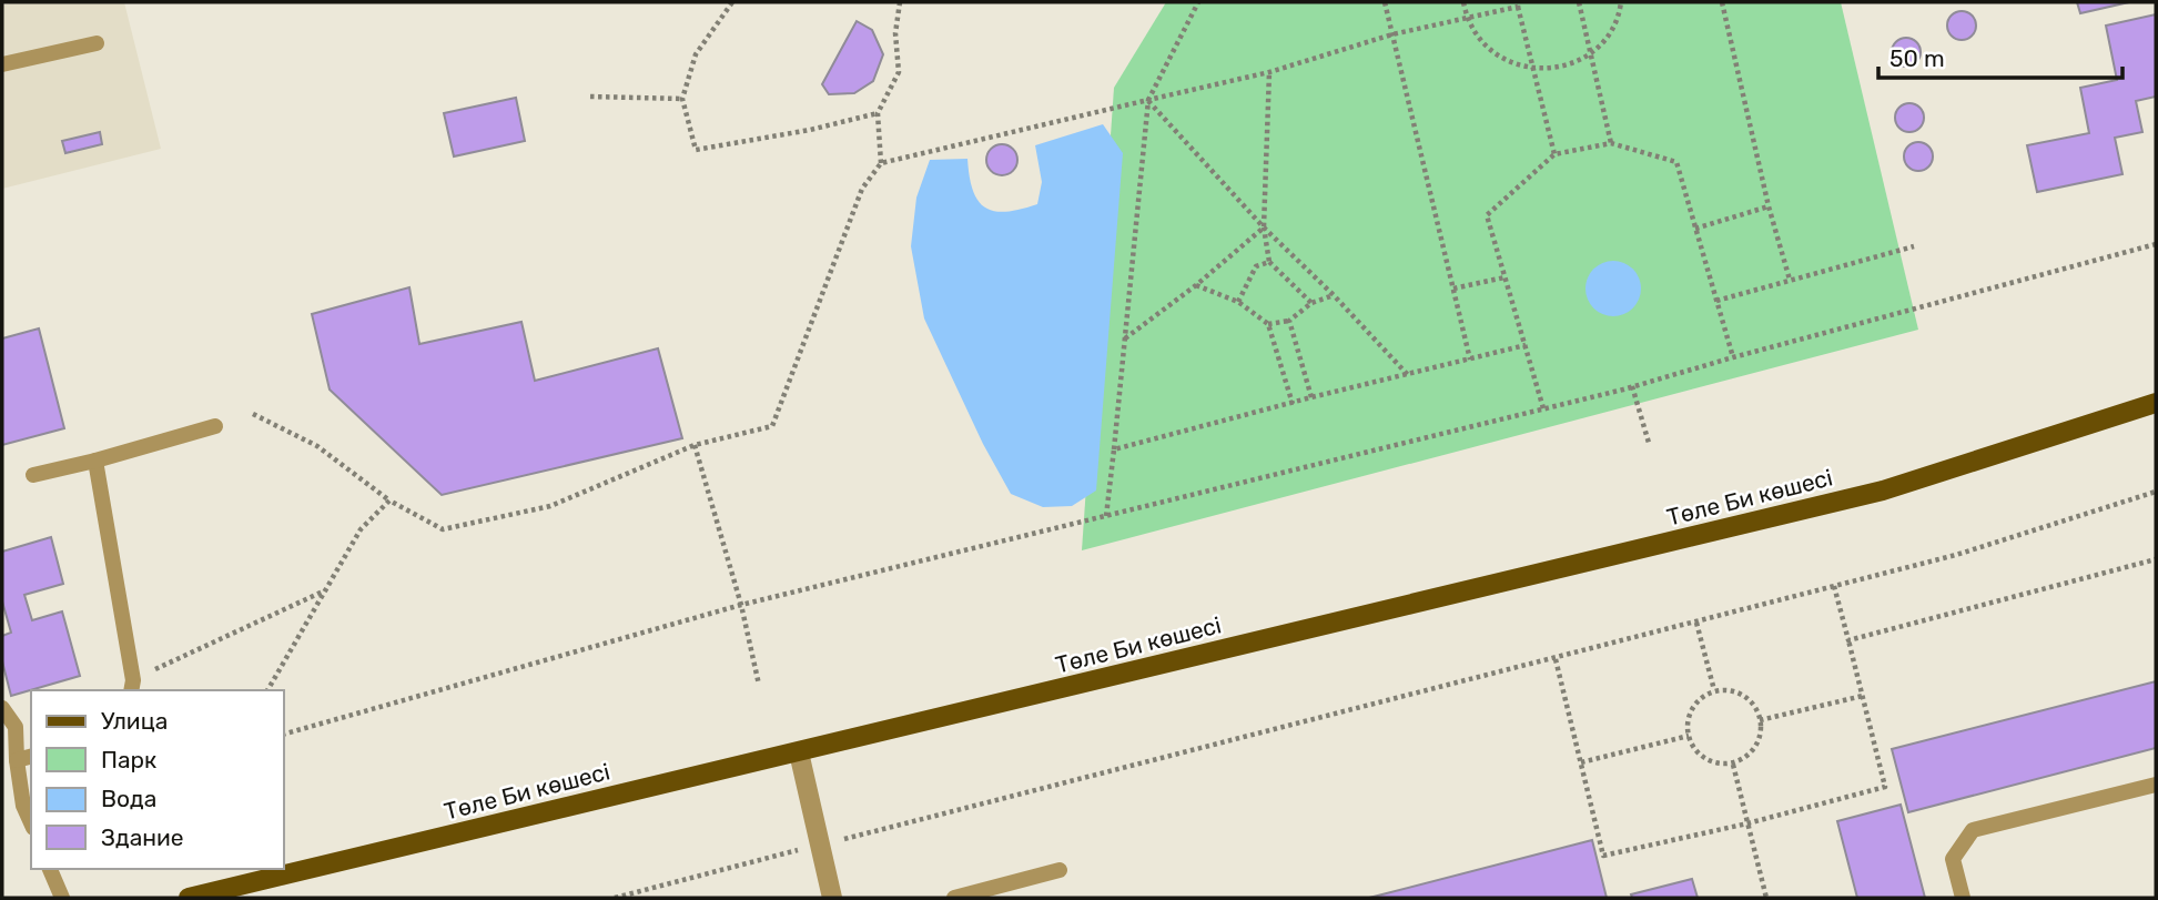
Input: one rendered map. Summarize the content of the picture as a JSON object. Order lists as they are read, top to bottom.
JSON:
{
  "streets": {
    "main road": ["Төле Би көшесі"]
  },
  "legend": [
    "Улица",
    "Парк",
    "Вода",
    "Здание"
  ],
  "scale_bar": "50 m"
}
